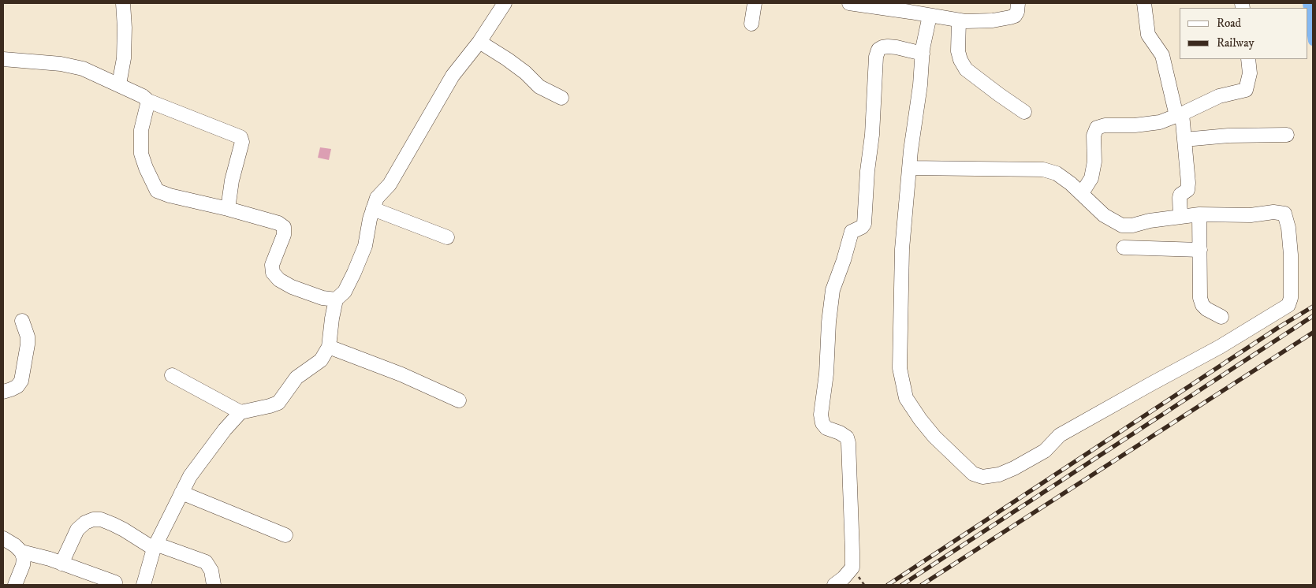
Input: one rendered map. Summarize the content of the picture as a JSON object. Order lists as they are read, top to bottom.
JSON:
{
  "legend": ["Road", "Railway"]
}
